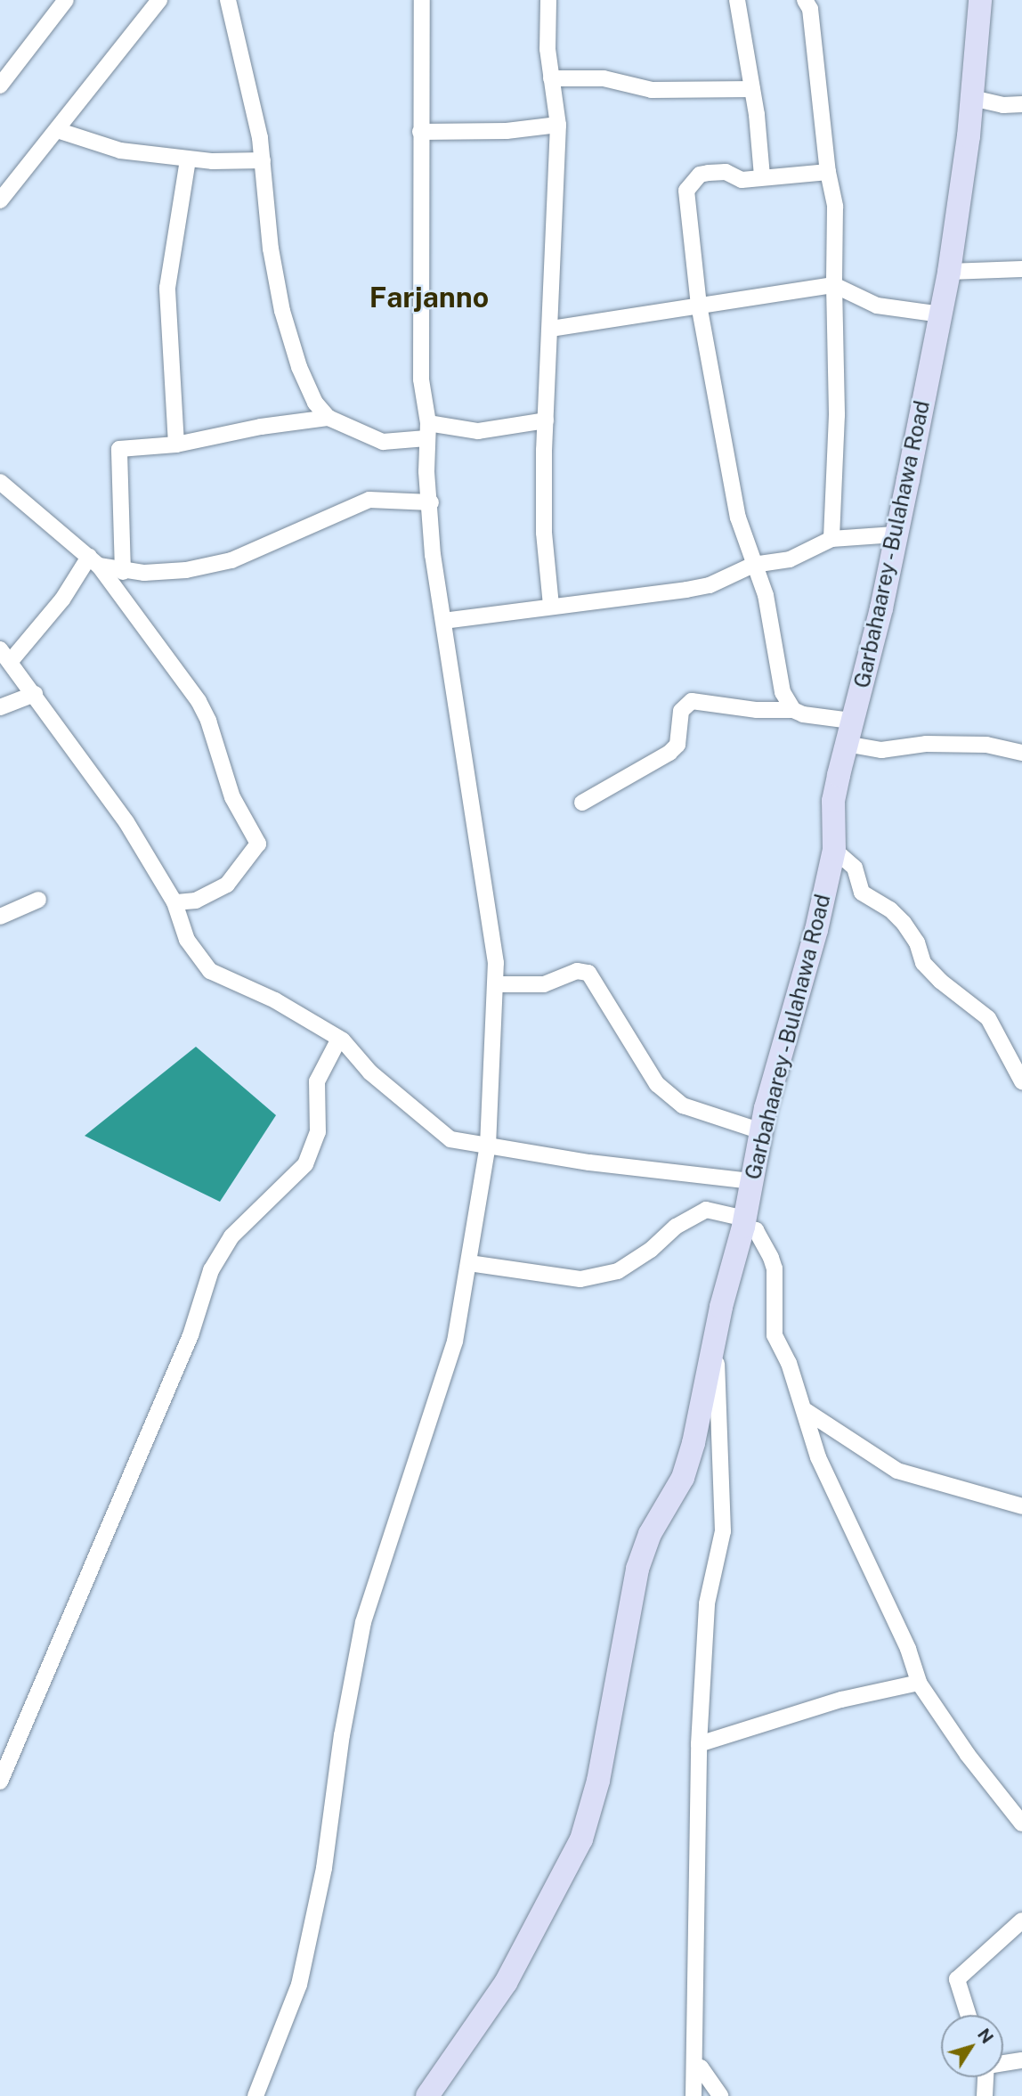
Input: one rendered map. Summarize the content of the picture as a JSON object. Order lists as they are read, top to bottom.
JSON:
{
  "streets": {
    "main road": ["Garbahaarey - Bulahawa Road"]
  },
  "districts": ["Farjanno"],
  "north": "top right"
}
